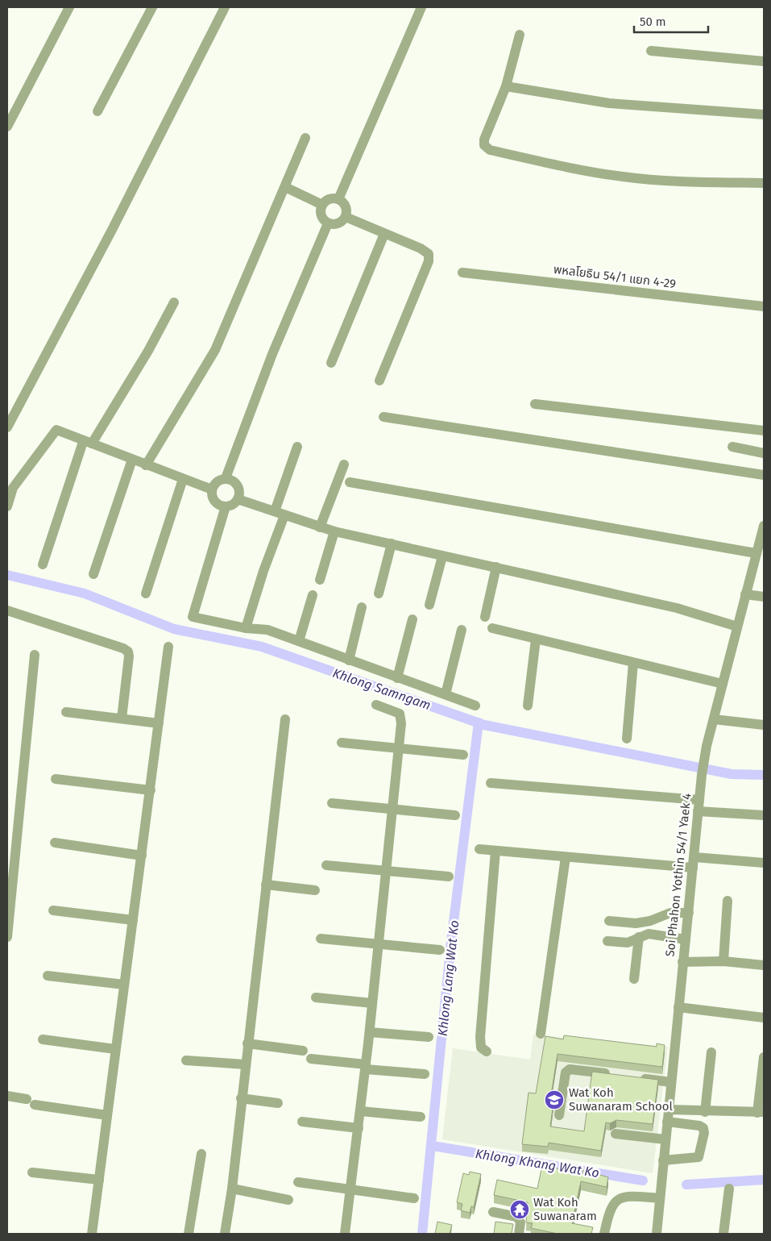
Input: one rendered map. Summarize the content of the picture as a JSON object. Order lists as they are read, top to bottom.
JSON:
{
  "streets": {
    "street": ["พหลโยธิน 54/1 แยก 4-29", "Soi Phahon Yothin 54/1 Yaek 4"]
  },
  "water": ["Khlong Samngam", "Khlong Lang Wat Ko", "Khlong Khang Wat Ko"],
  "places": {
    "school or university": ["Wat Koh Suwanaram School"],
    "temple": ["Wat Koh Suwanaram"]
  },
  "scale_bar": "50 m"
}
